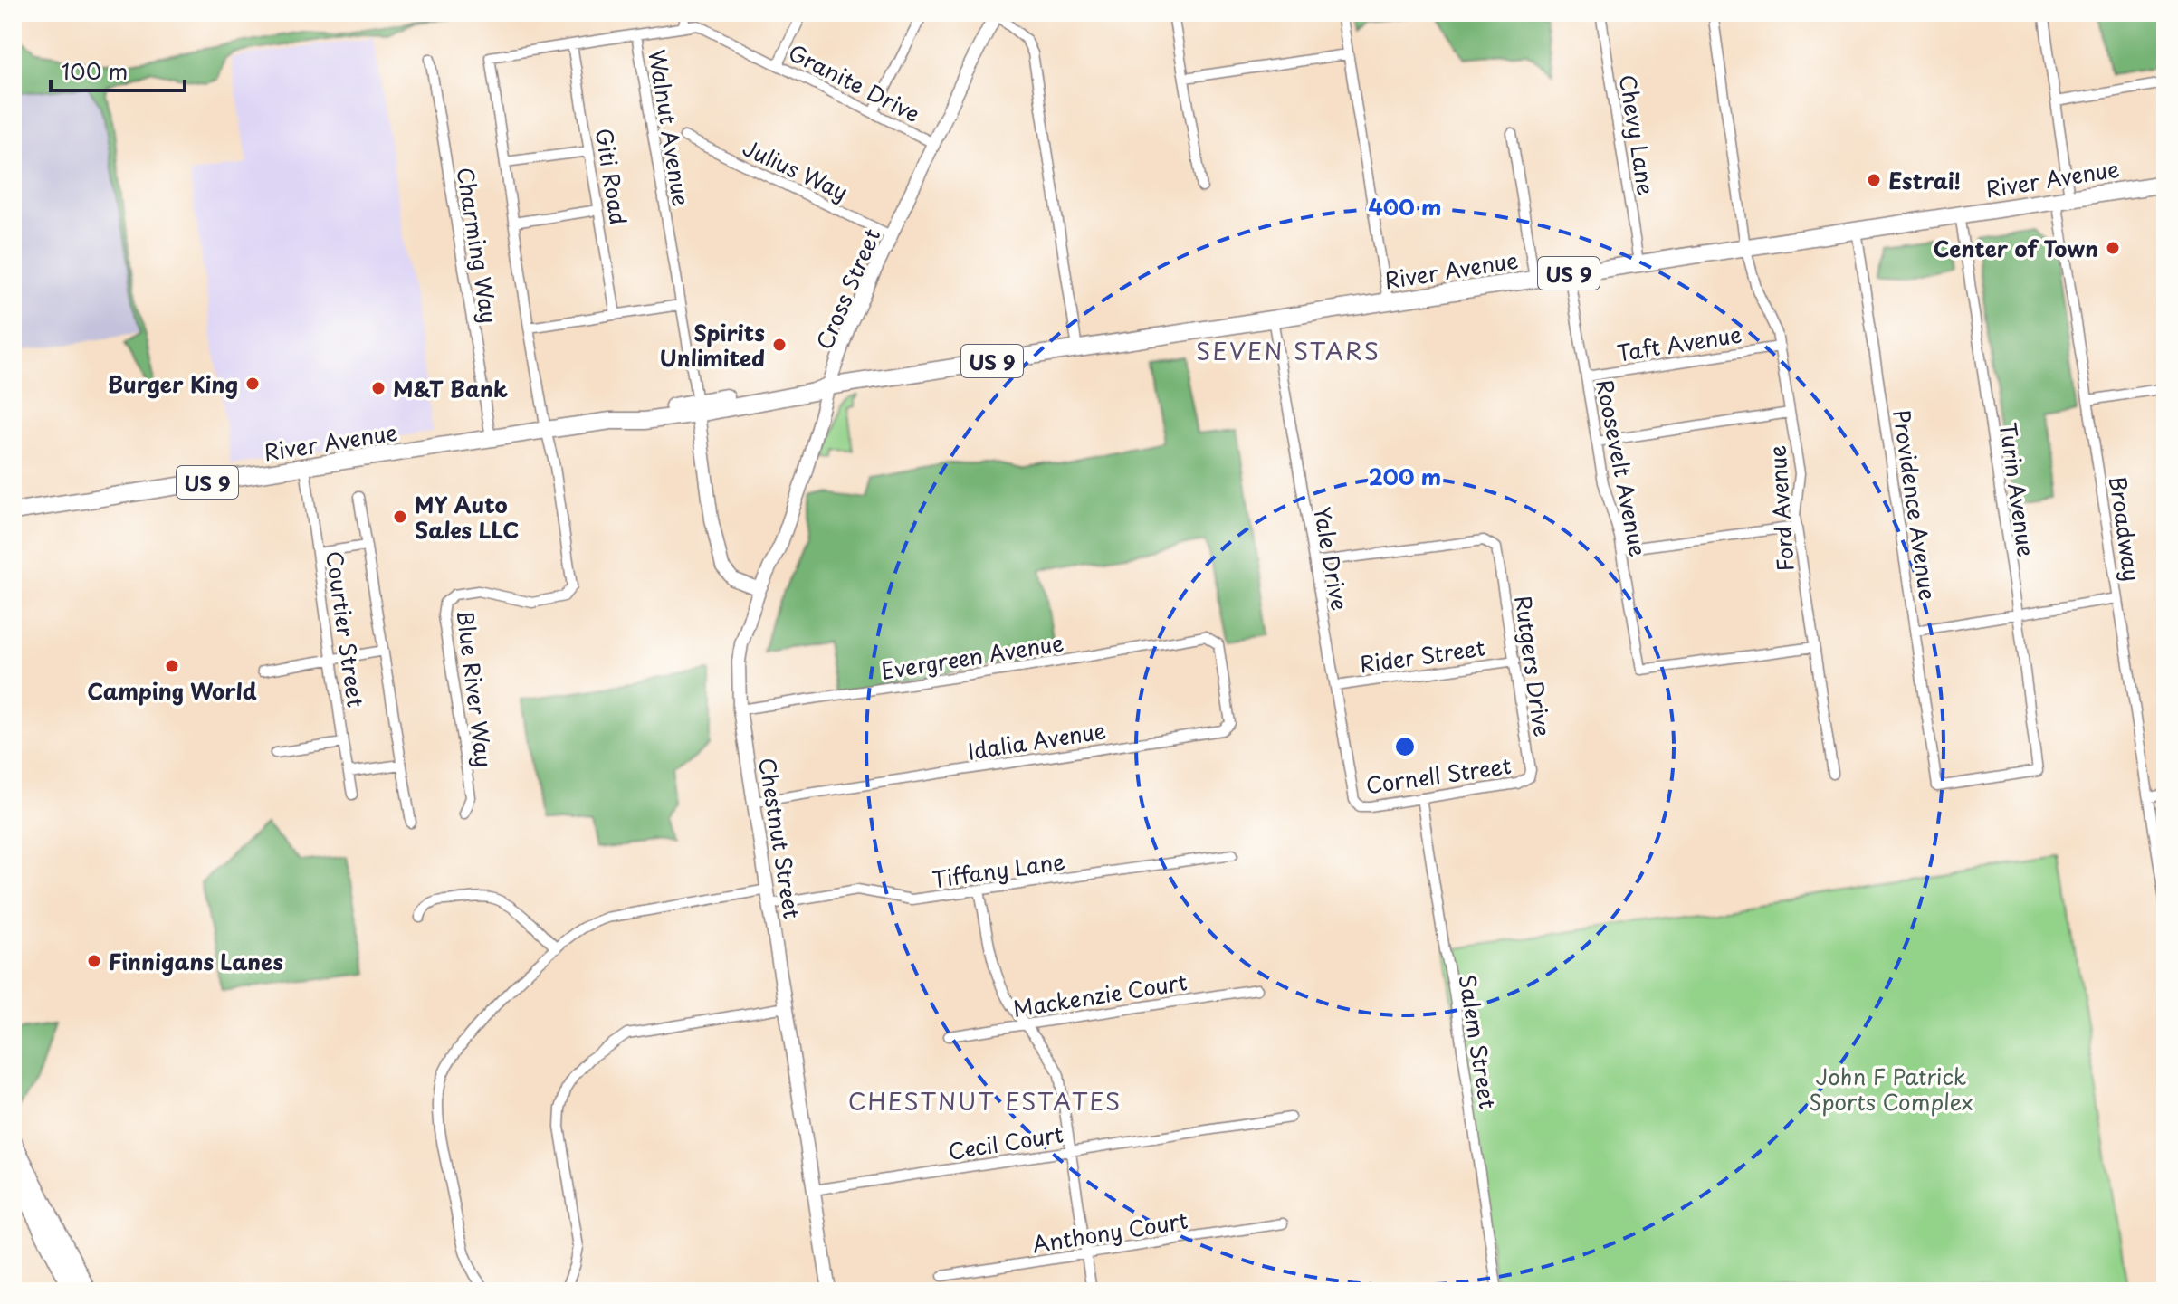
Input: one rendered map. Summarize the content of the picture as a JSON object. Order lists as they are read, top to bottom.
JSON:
{
  "streets": {
    "highway": ["River Avenue", "US 9"],
    "street": [
      "Granite Drive",
      "Walnut Avenue",
      "Chevy Lane",
      "Julius Way",
      "Giti Road",
      "Charming Way",
      "Cross Street",
      "Taft Avenue",
      "Roosevelt Avenue",
      "Turin Avenue",
      "Providence Avenue",
      "Ford Avenue",
      "Broadway",
      "Yale Drive",
      "Courtier Street",
      "Rider Street",
      "Evergreen Avenue",
      "Rutgers Drive",
      "Blue River Way",
      "Idalia Avenue",
      "Cornell Street",
      "Chestnut Street",
      "Tiffany Lane",
      "Mackenzie Court",
      "Salem Street",
      "Cecil Court",
      "Anthony Court"
    ]
  },
  "crossings": [
    ["Granite Drive", "Walnut Avenue"],
    ["Granite Drive", "Cross Street"],
    ["Walnut Avenue", "Giti Road"],
    ["Walnut Avenue", "River Avenue"],
    ["Walnut Avenue", "Blue River Way"],
    ["Chevy Lane", "River Avenue"],
    ["Julius Way", "Cross Street"],
    ["River Avenue", "Charming Way"],
    ["River Avenue", "Cross Street"],
    ["River Avenue", "Roosevelt Avenue"],
    ["River Avenue", "Turin Avenue"],
    ["River Avenue", "Providence Avenue"],
    ["River Avenue", "Ford Avenue"],
    ["River Avenue", "Broadway"],
    ["River Avenue", "Yale Drive"],
    ["River Avenue", "Courtier Street"],
    ["River Avenue", "Blue River Way"],
    ["Cross Street", "Chestnut Street"],
    ["Taft Avenue", "Roosevelt Avenue"],
    ["Taft Avenue", "Ford Avenue"],
    ["Roosevelt Avenue", "Ford Avenue"],
    ["Turin Avenue", "Providence Avenue"],
    ["Yale Drive", "Rider Street"],
    ["Yale Drive", "Rutgers Drive"],
    ["Yale Drive", "Cornell Street"],
    ["Rider Street", "Rutgers Drive"],
    ["Evergreen Avenue", "Idalia Avenue"],
    ["Evergreen Avenue", "Chestnut Street"],
    ["Rutgers Drive", "Cornell Street"],
    ["Idalia Avenue", "Chestnut Street"],
    ["Cornell Street", "Salem Street"],
    ["Chestnut Street", "Tiffany Lane"],
    ["Chestnut Street", "Cecil Court"]
  ],
  "districts": ["SEVEN STARS", "CHESTNUT ESTATES"],
  "parks": ["John F Patrick Sports Complex"],
  "places": [
    "Estrai!",
    "Center of Town",
    "Spirits Unlimited",
    "Burger King",
    "M&T Bank",
    "MY Auto Sales LLC",
    "Camping World",
    "Finnigans Lanes"
  ],
  "scale_bar": "100 m",
  "rings": ["400 m", "200 m"]
}
